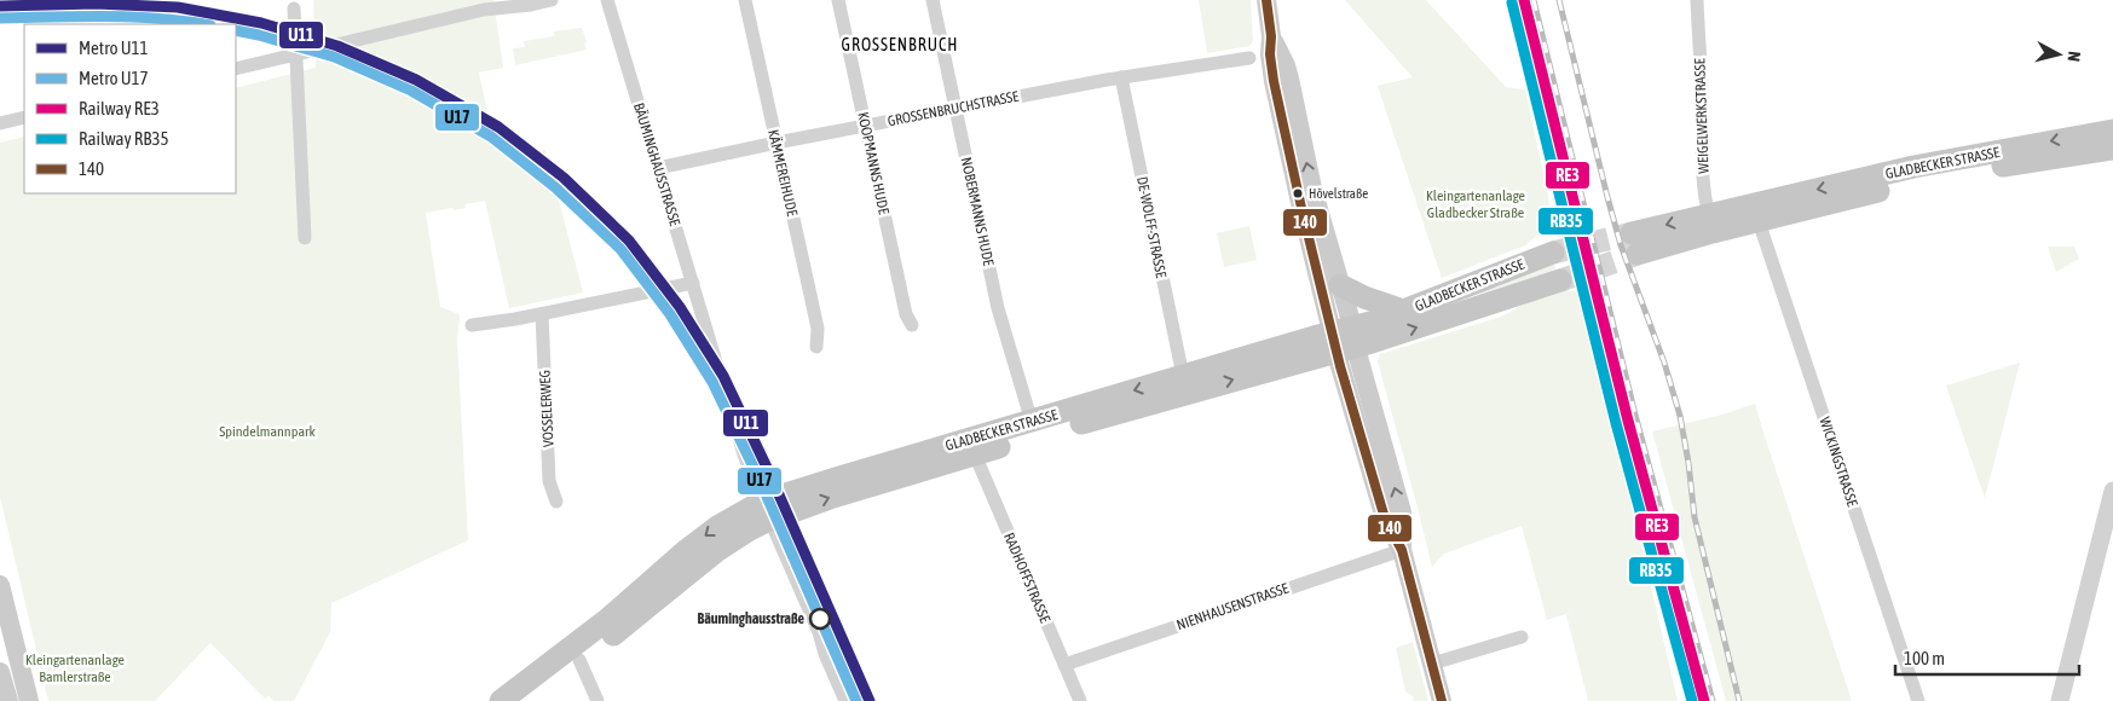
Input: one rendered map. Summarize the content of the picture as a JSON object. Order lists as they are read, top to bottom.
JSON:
{
  "streets": {
    "main road": ["GLADBECKER STRASSE"],
    "street": [
      "GROSSENBRUCHSTRASSE",
      "WEIGELWERKSTRASSE",
      "KOOPMANNS HUDE",
      "BÄUMINGHAUSSTRASSE",
      "KÄMMEREIHUDE",
      "NOBERMANNS HUDE",
      "DE-WOLFF-STRASSE",
      "VOSSELERWEG",
      "WICKINGSTRASSE",
      "RADHOFFSTRASSE",
      "NIENHAUSENSTRASSE"
    ]
  },
  "crossings": [
    ["GROSSENBRUCHSTRASSE", "KOOPMANNS HUDE"],
    ["GROSSENBRUCHSTRASSE", "BÄUMINGHAUSSTRASSE"],
    ["GROSSENBRUCHSTRASSE", "KÄMMEREIHUDE"],
    ["GROSSENBRUCHSTRASSE", "NOBERMANNS HUDE"],
    ["GROSSENBRUCHSTRASSE", "DE-WOLFF-STRASSE"],
    ["WEIGELWERKSTRASSE", "GLADBECKER STRASSE"],
    ["GLADBECKER STRASSE", "BÄUMINGHAUSSTRASSE"],
    ["GLADBECKER STRASSE", "NOBERMANNS HUDE"],
    ["GLADBECKER STRASSE", "DE-WOLFF-STRASSE"],
    ["GLADBECKER STRASSE", "WICKINGSTRASSE"],
    ["GLADBECKER STRASSE", "RADHOFFSTRASSE"],
    ["RADHOFFSTRASSE", "NIENHAUSENSTRASSE"]
  ],
  "districts": ["GROSSENBRUCH"],
  "parks": ["Kleingartenanlage Gladbecker Straße", "Spindelmannpark", "Kleingartenanlage Bamlerstraße"],
  "places": ["Hövelstraße", "Bäuminghausstraße"],
  "lines": [
    "rail line RE3",
    "transit line 140",
    "rail line RB35",
    "metro line U11",
    "metro line U17"
  ],
  "legend": [
    "Metro U11",
    "Metro U17",
    "Railway RE3",
    "Railway RB35",
    "140"
  ],
  "scale_bar": "100 m",
  "north": "right"
}
